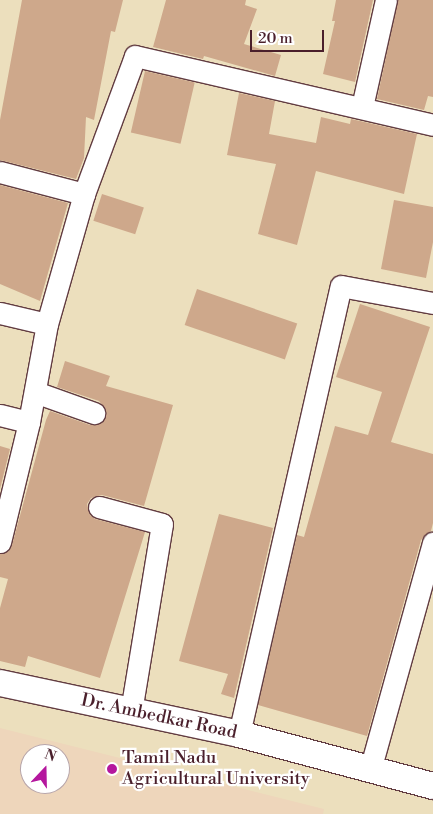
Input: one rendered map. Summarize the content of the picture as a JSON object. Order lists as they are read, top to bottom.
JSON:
{
  "streets": {
    "street": ["Dr. Ambedkar Road"]
  },
  "places": ["Tamil Nadu Agricultural University"],
  "scale_bar": "20 m",
  "north": "top"
}
